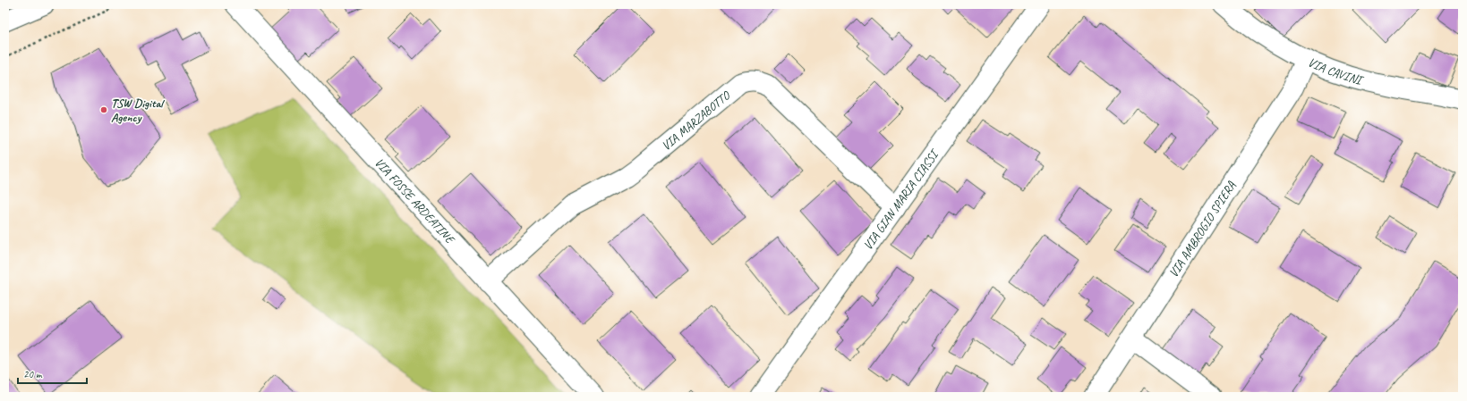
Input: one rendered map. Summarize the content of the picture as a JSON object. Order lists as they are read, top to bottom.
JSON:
{
  "streets": {
    "street": [
      "VIA CAVINI",
      "VIA MARZABOTTO",
      "VIA FOSSE ARDEATINE",
      "VIA GIAN MARIA CIASSI",
      "VIA AMBROGIO SPIERA"
    ]
  },
  "crossings": [
    ["VIA CAVINI", "VIA AMBROGIO SPIERA"],
    ["VIA MARZABOTTO", "VIA FOSSE ARDEATINE"],
    ["VIA MARZABOTTO", "VIA GIAN MARIA CIASSI"]
  ],
  "places": ["TSW Digital Agency"],
  "scale_bar": "20 m"
}
